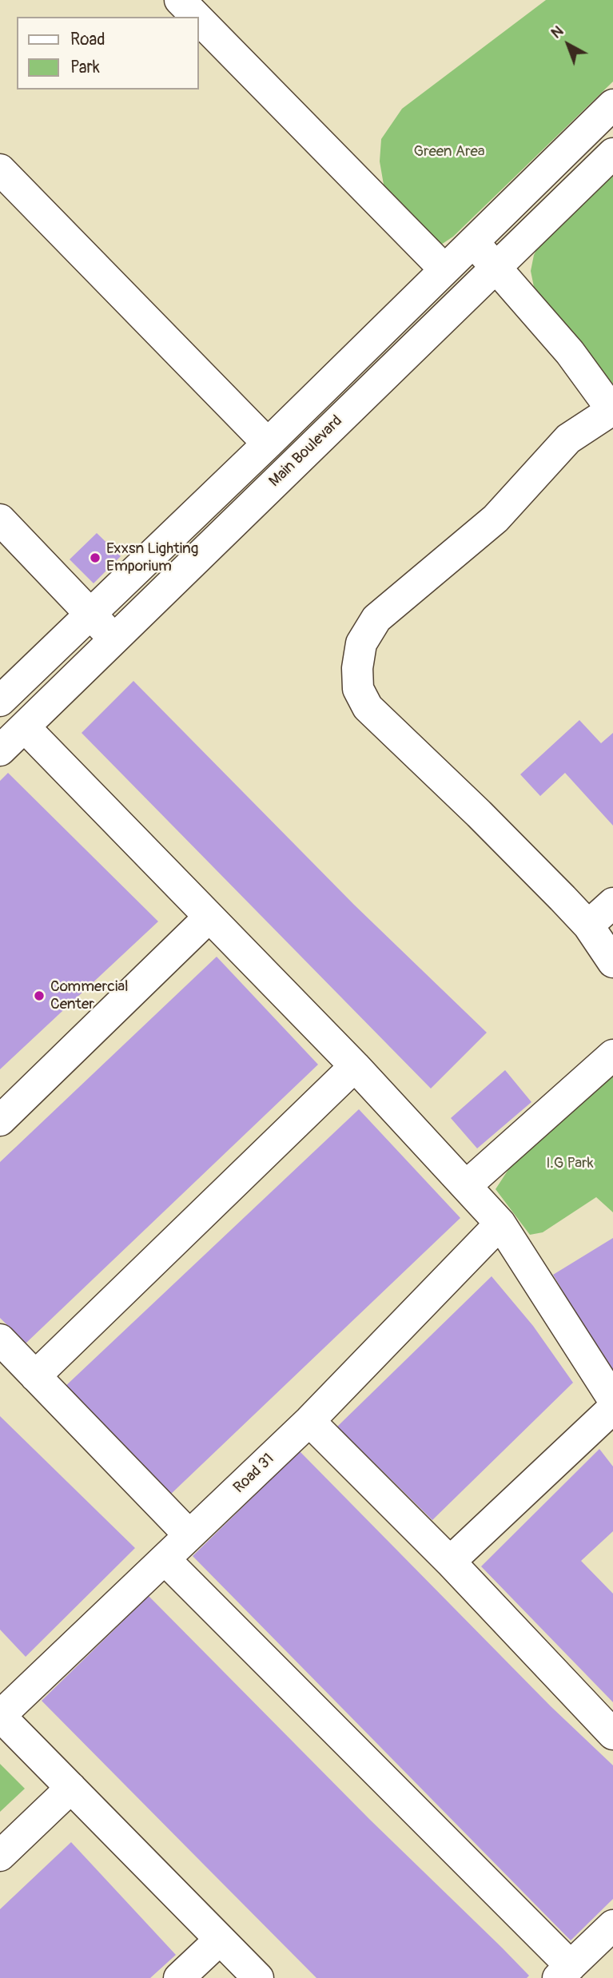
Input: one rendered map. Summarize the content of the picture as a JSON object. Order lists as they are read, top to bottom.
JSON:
{
  "streets": {
    "street": ["Main Boulevard", "Road 31"]
  },
  "parks": ["Green Area", "I.G Park"],
  "places": ["Exxsn Lighting Emporium", "Commercial Center"],
  "legend": ["Road", "Park"],
  "north": "top left"
}
